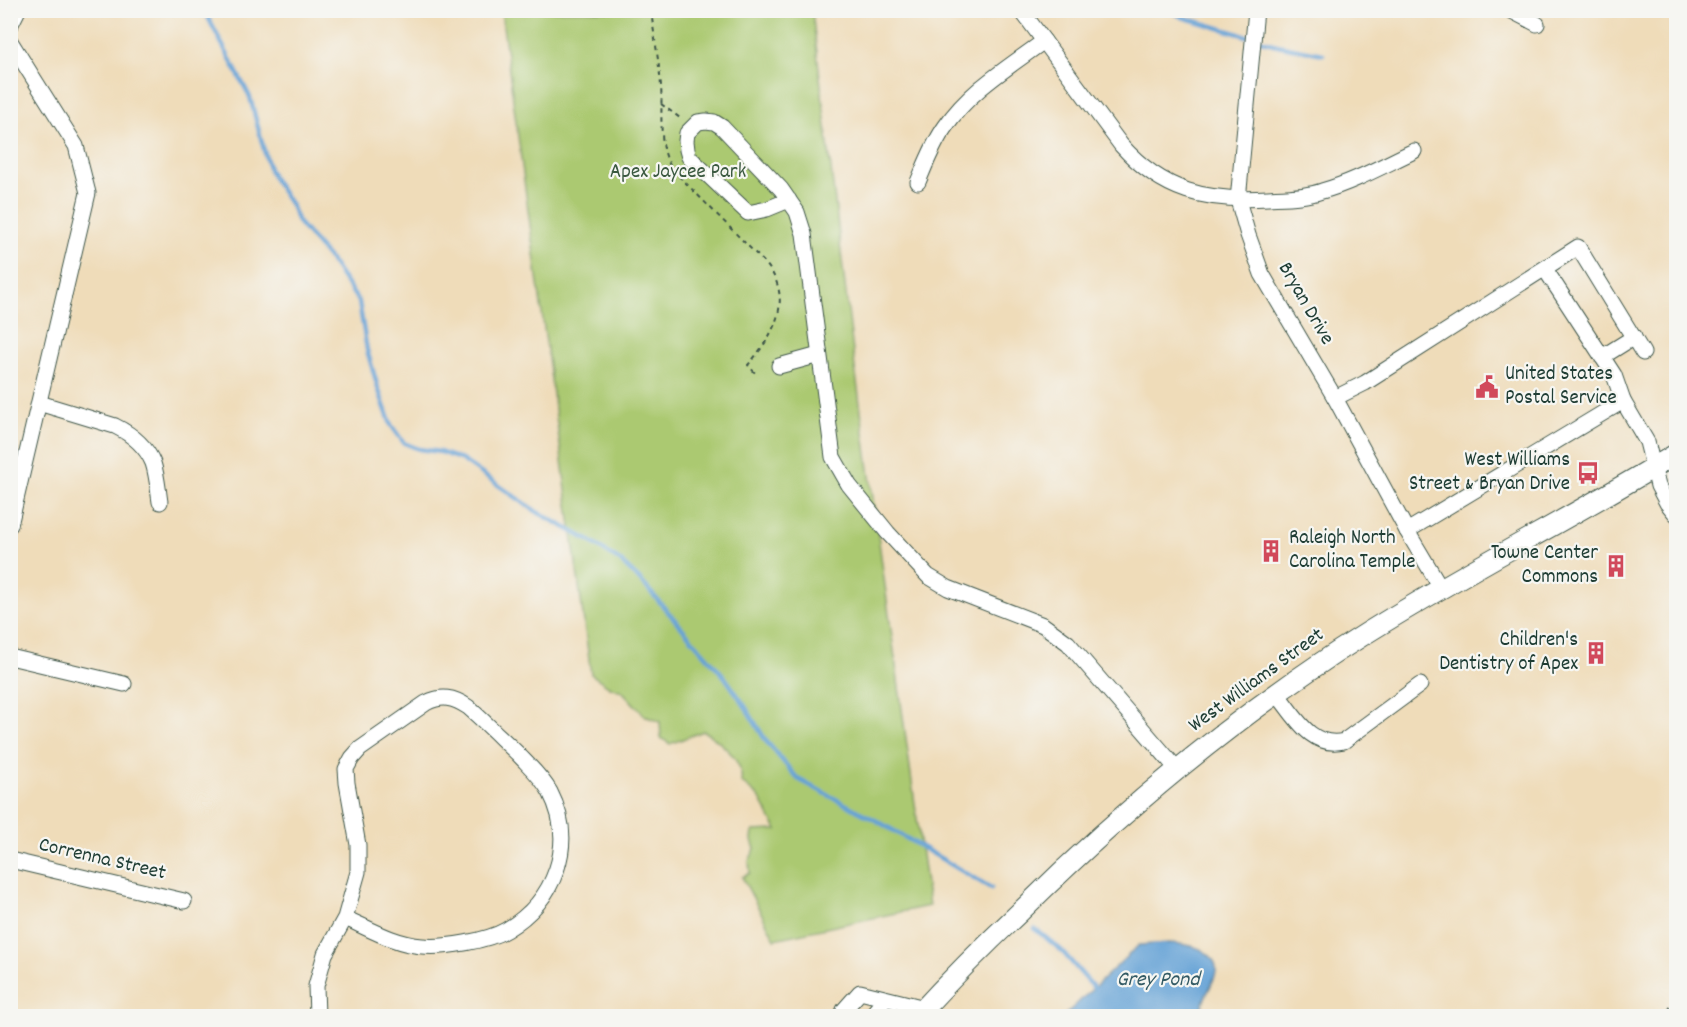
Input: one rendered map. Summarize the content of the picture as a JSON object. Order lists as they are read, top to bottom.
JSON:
{
  "streets": {
    "main road": ["West Williams Street"],
    "street": ["Bryan Drive", "Correnna Street"]
  },
  "crossings": [
    ["Bryan Drive", "West Williams Street"]
  ],
  "water": ["Grey Pond"],
  "parks": ["Apex Jaycee Park"],
  "places": {
    "public building": ["United States Postal Service"],
    "bus stop": ["West Williams Street & Bryan Drive"],
    "building": ["Raleigh North Carolina Temple", "Towne Center Commons", "Children's Dentistry of Apex"]
  }
}
